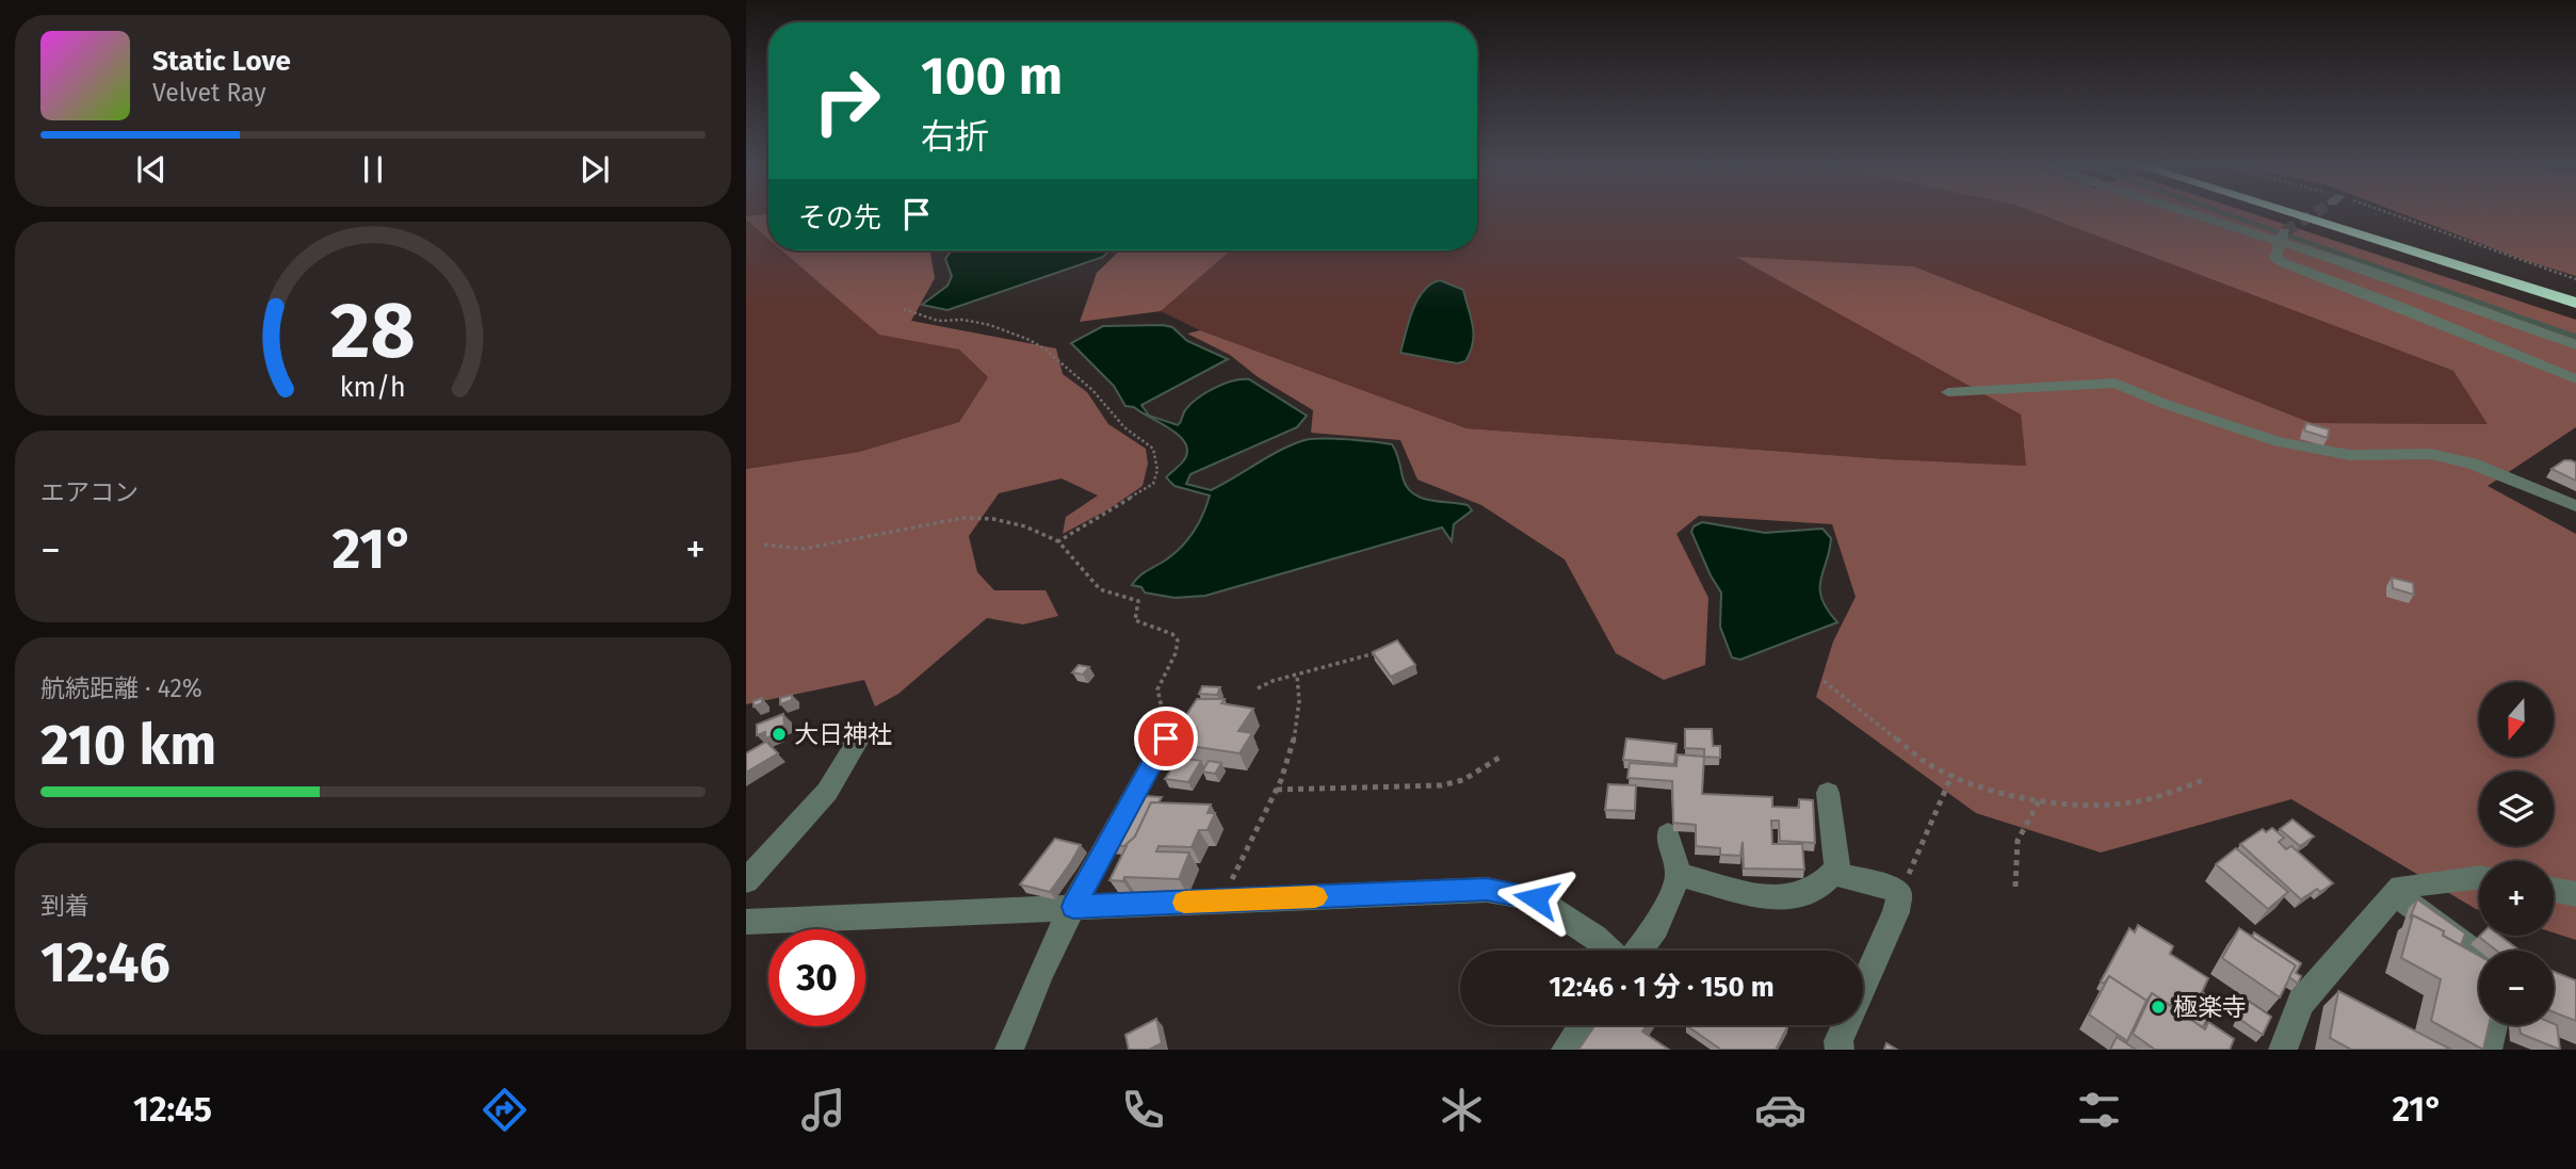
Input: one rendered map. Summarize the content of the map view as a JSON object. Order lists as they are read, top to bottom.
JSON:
{
  "places": ["大日神社", "極楽寺"],
  "north": "bottom",
  "page": {
    "turn": ["100 m", "右折"],
    "song": ["Static Love", "Velvet Ray"],
    "then": "その先",
    "tile": [
      "エアコン",
      ["航続距離 · 42%", "210 km"],
      ["到着", "12:46"]
    ],
    "heat": ["−", "21°", "+"],
    "map_buttons": ["+", "−"],
    "limit": "30",
    "trip": "12:46 · 1 分 · 150 m",
    "tabs": ["12:45", "21°"],
    "gauge": ["28", "km/h"]
  }
}
